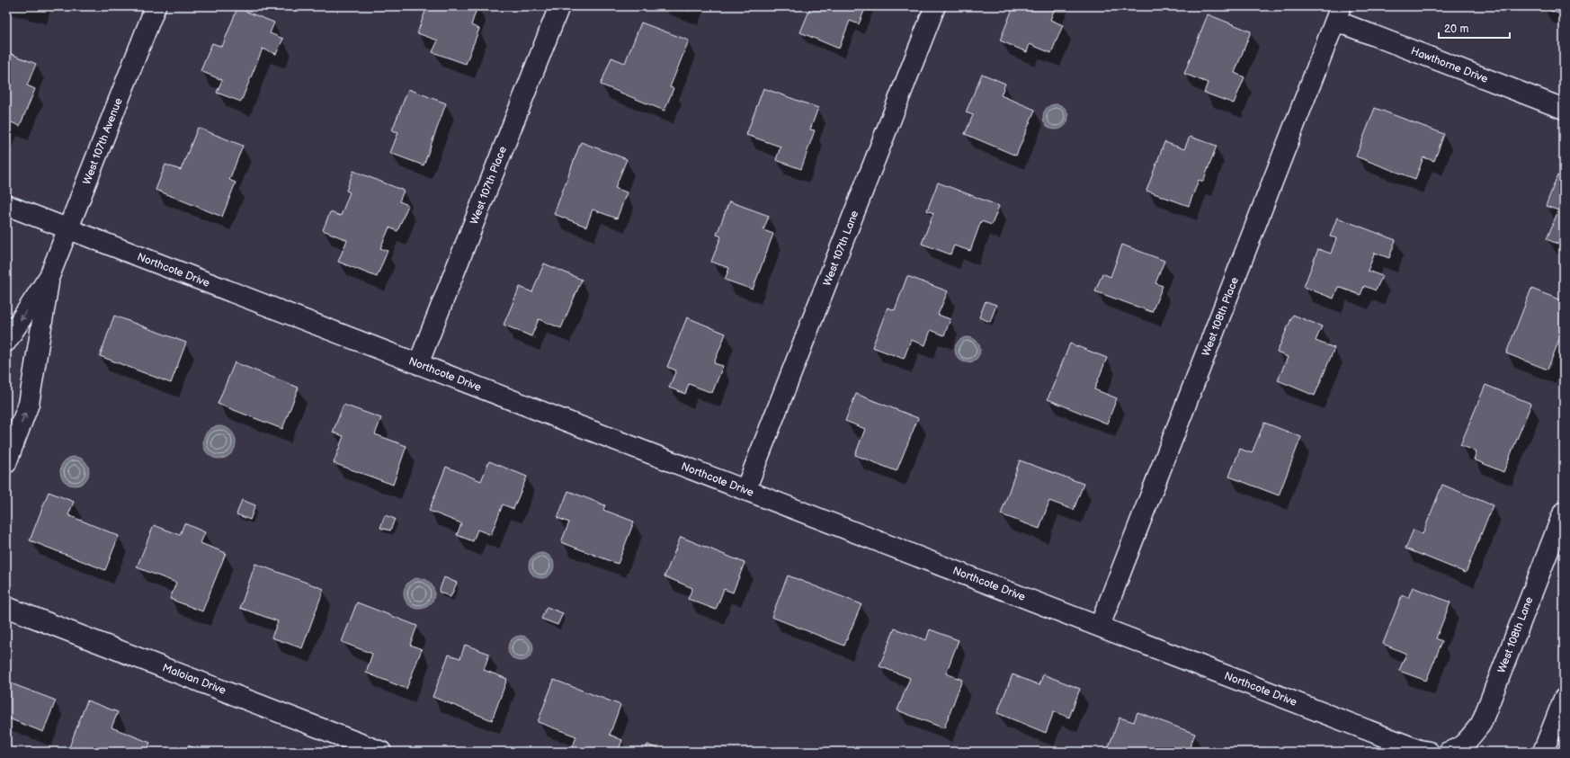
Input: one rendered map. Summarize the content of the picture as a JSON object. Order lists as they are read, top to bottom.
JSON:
{
  "streets": {
    "street": [
      "Hawthorne Drive",
      "West 107th Avenue",
      "West 107th Place",
      "West 107th Lane",
      "Northcote Drive",
      "West 108th Place",
      "West 108th Lane",
      "Maloian Drive"
    ]
  },
  "crossings": [
    ["Hawthorne Drive", "West 108th Place"],
    ["West 107th Avenue", "Northcote Drive"],
    ["West 107th Place", "Northcote Drive"],
    ["West 107th Lane", "Northcote Drive"],
    ["Northcote Drive", "West 108th Place"]
  ],
  "scale_bar": "20 m"
}
